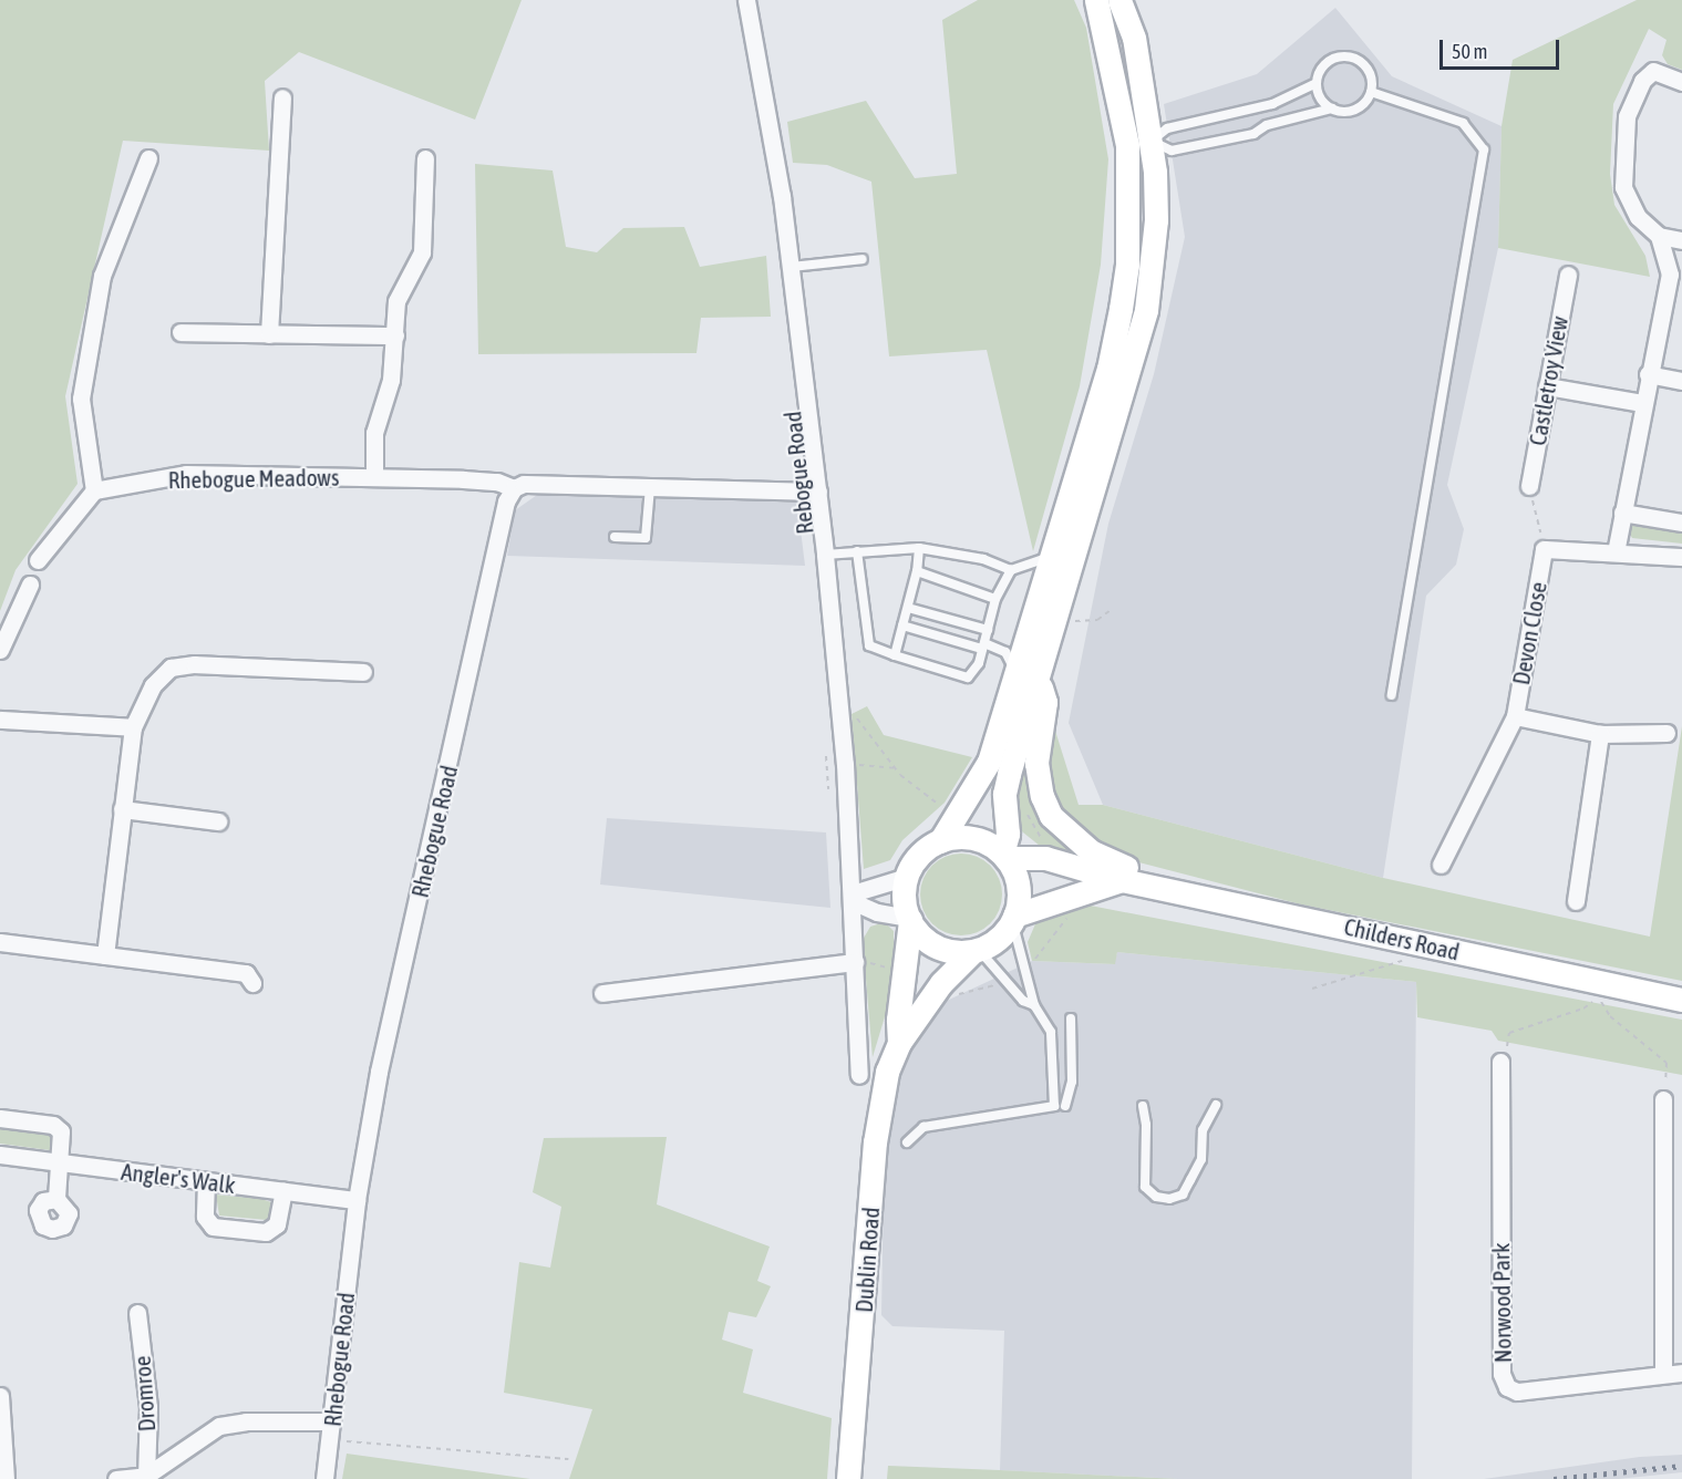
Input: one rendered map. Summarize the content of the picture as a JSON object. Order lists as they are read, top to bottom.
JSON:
{
  "streets": {
    "main road": ["Childers Road", "Dublin Road"],
    "street": [
      "Castletroy View",
      "Rebogue Road",
      "Rhebogue Meadows",
      "Devon Close",
      "Rhebogue Road",
      "Angler's Walk",
      "Norwood Park",
      "Dromroe"
    ]
  },
  "crossings": [
    ["Rhebogue Meadows", "Rhebogue Road"],
    ["Rhebogue Road", "Angler's Walk"],
    ["Rhebogue Road", "Dromroe"]
  ],
  "scale_bar": "50 m"
}
